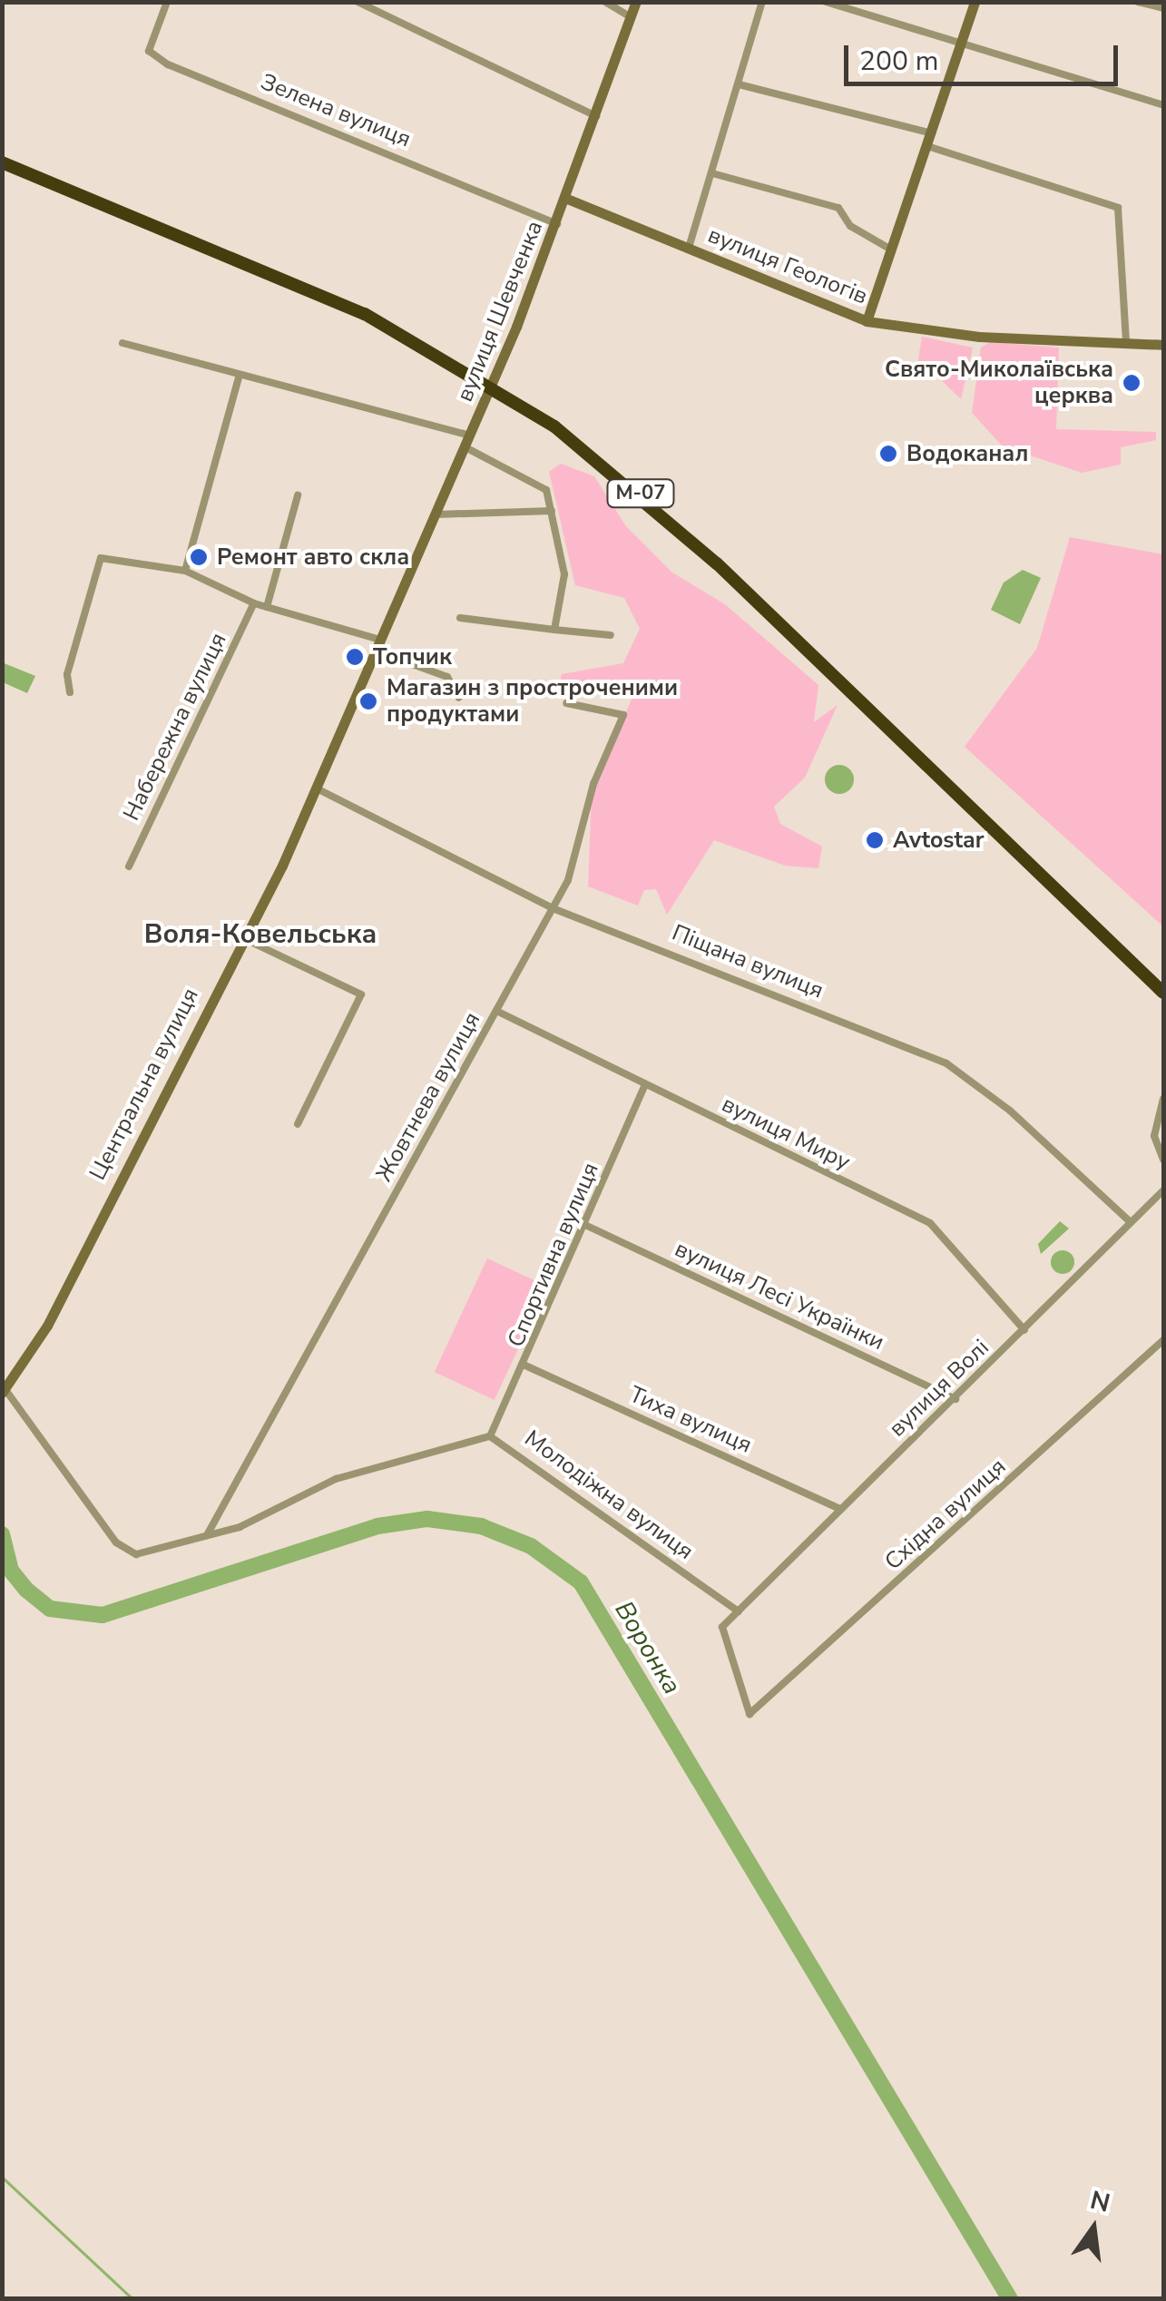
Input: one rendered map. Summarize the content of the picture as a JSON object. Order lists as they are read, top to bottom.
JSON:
{
  "streets": {
    "highway": ["М-07"],
    "street": [
      "Зелена вулиця",
      "вулиця Геологів",
      "вулиця Шевченка",
      "Набережна вулиця",
      "Піщана вулиця",
      "Центральна вулиця",
      "Жовтнева вулиця",
      "вулиця Миру",
      "Спортивна вулиця",
      "вулиця Лесі Українки",
      "вулиця Волі",
      "Тиха вулиця",
      "Молодіжна вулиця",
      "Східна вулиця"
    ]
  },
  "crossings": [
    ["Зелена вулиця", "вулиця Шевченка"],
    ["вулиця Геологів", "вулиця Шевченка"],
    ["вулиця Шевченка", "М-07"],
    ["вулиця Шевченка", "Центральна вулиця"],
    ["Піщана вулиця", "Центральна вулиця"],
    ["Піщана вулиця", "Жовтнева вулиця"],
    ["Піщана вулиця", "вулиця Волі"],
    ["Центральна вулиця", "Молодіжна вулиця"],
    ["Жовтнева вулиця", "вулиця Миру"],
    ["Жовтнева вулиця", "Молодіжна вулиця"],
    ["вулиця Миру", "Спортивна вулиця"],
    ["вулиця Миру", "вулиця Волі"],
    ["Спортивна вулиця", "вулиця Лесі Українки"],
    ["Спортивна вулиця", "Тиха вулиця"],
    ["Спортивна вулиця", "Молодіжна вулиця"],
    ["вулиця Лесі Українки", "вулиця Волі"],
    ["вулиця Волі", "Тиха вулиця"],
    ["вулиця Волі", "Молодіжна вулиця"],
    ["вулиця Волі", "Східна вулиця"],
    ["Молодіжна вулиця", "Східна вулиця"]
  ],
  "districts": ["Воля-Ковельська"],
  "water": ["Воронка"],
  "places": [
    "Свято-Миколаївська церква",
    "Водоканал",
    "Ремонт авто скла",
    "Топчик",
    "Магазин з простроченими продуктами",
    "Avtostar"
  ],
  "scale_bar": "200 m",
  "north": "top"
}
